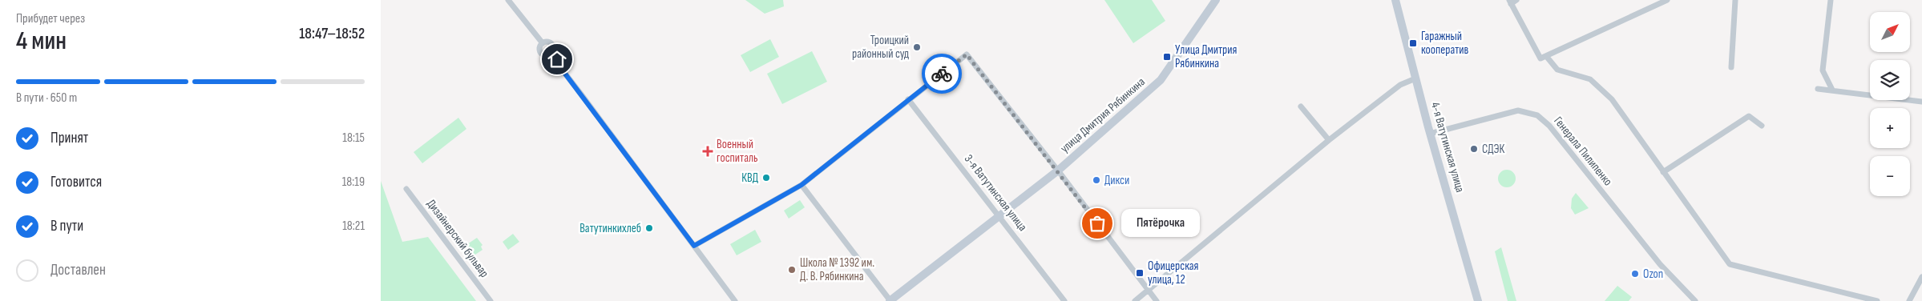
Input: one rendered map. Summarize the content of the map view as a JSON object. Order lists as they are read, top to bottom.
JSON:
{
  "streets": {
    "street": [
      "улица Дмитрия Рябинкина",
      "4-я Ватутинская улица",
      "Генерала Пилипенко",
      "3-я Ватутинская улица",
      "Дизайнерский бульвар"
    ]
  },
  "crossings": [
    ["улица Дмитрия Рябинкина", "3-я Ватутинская улица"],
    ["4-я Ватутинская улица", "Генерала Пилипенко"]
  ],
  "places": {
    "transit": ["Гаражный кооператив", "Улица Дмитрия Рябинкина", "Офицерская улица, 12"],
    "other": [
      "Троицкий районный суд",
      "СДЭК",
      "КВД",
      "Дикси",
      "Пятёрочка",
      "Ватутинкихлеб",
      "Школа № 1392 им. Д. В. Рябинкина",
      "Ozon"
    ],
    "health": ["Военный госпиталь"]
  },
  "north": "top right",
  "page": {
    "heading": ["4 мин", "Прибудет через", "18:47–18:52"],
    "map_buttons": ["+", "−"],
    "bar": "В пути · 650 m",
    "list": [
      ["Принят", "18:15"],
      ["Готовится", "18:19"],
      ["В пути", "18:21"],
      "Доставлен"
    ],
    "bubble": "Пятёрочка"
  }
}
